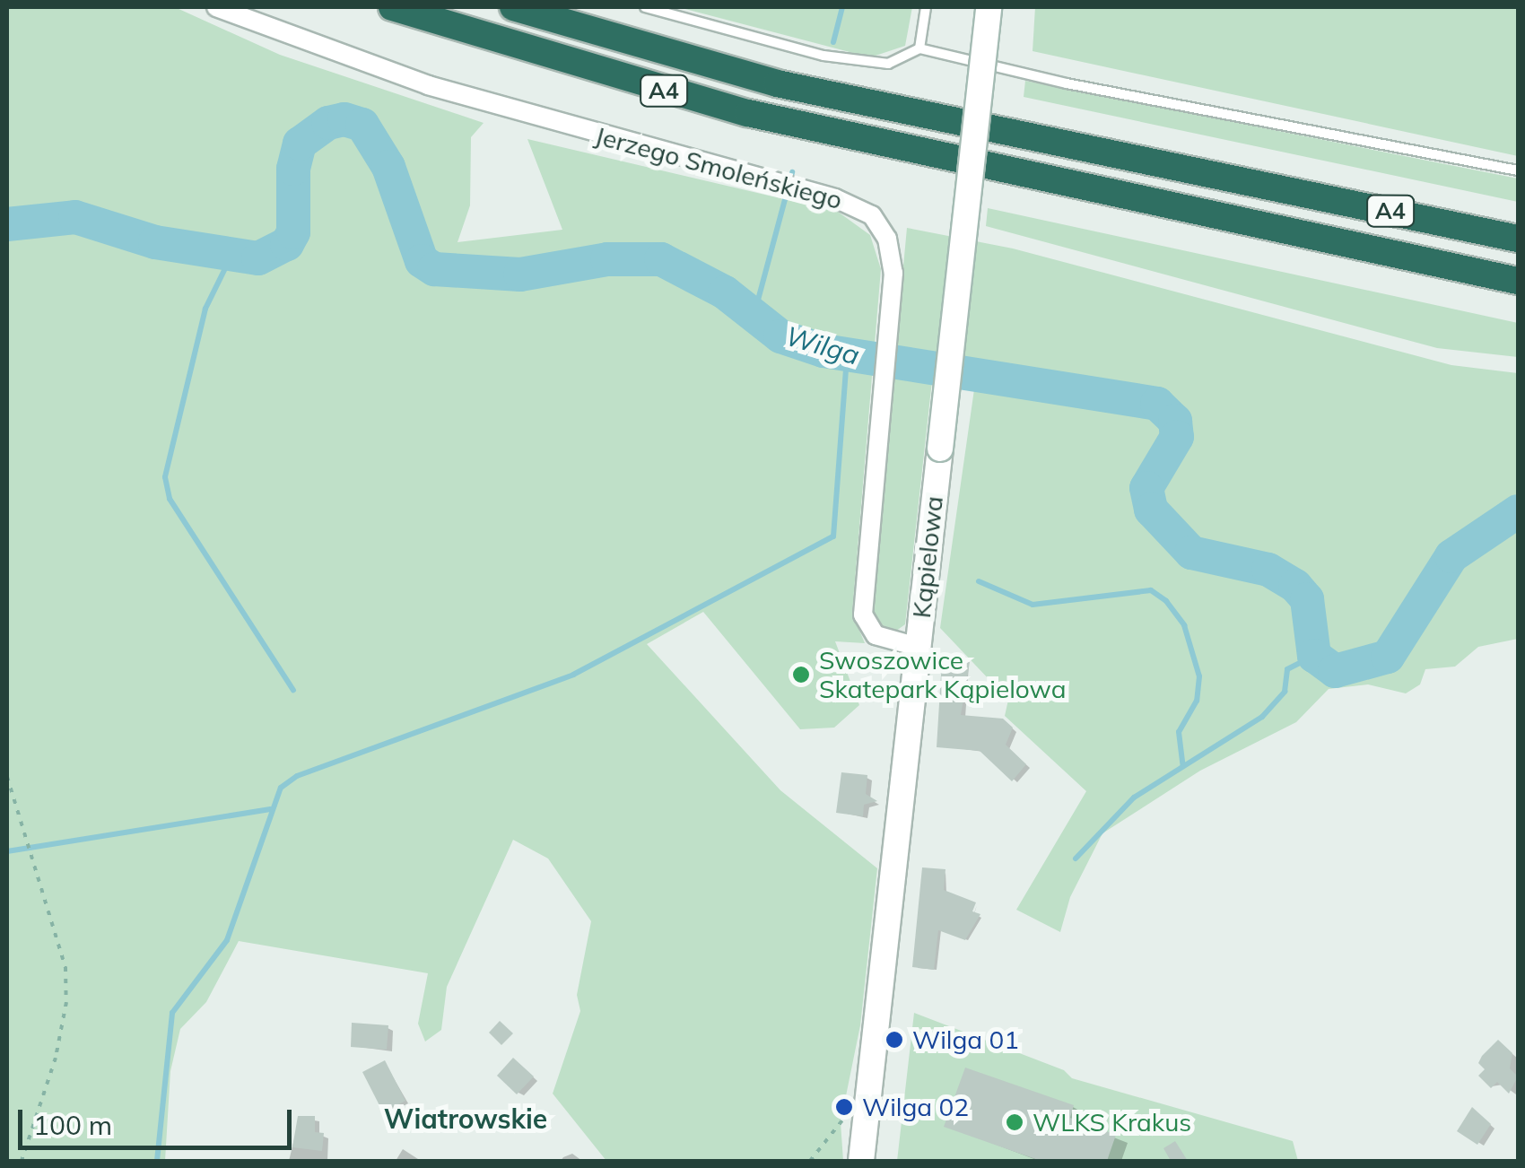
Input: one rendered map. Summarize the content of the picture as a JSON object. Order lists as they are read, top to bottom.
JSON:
{
  "streets": {
    "highway": ["A4"],
    "street": ["Jerzego Smoleńskiego", "Kąpielowa"]
  },
  "crossings": [
    ["Jerzego Smoleńskiego", "Kąpielowa"]
  ],
  "districts": ["Wiatrowskie"],
  "water": ["Wilga"],
  "places": [
    "Swoszowice Skatepark Kąpielowa",
    "Wilga 01",
    "Wilga 02",
    "WLKS Krakus"
  ],
  "scale_bar": "100 m"
}
